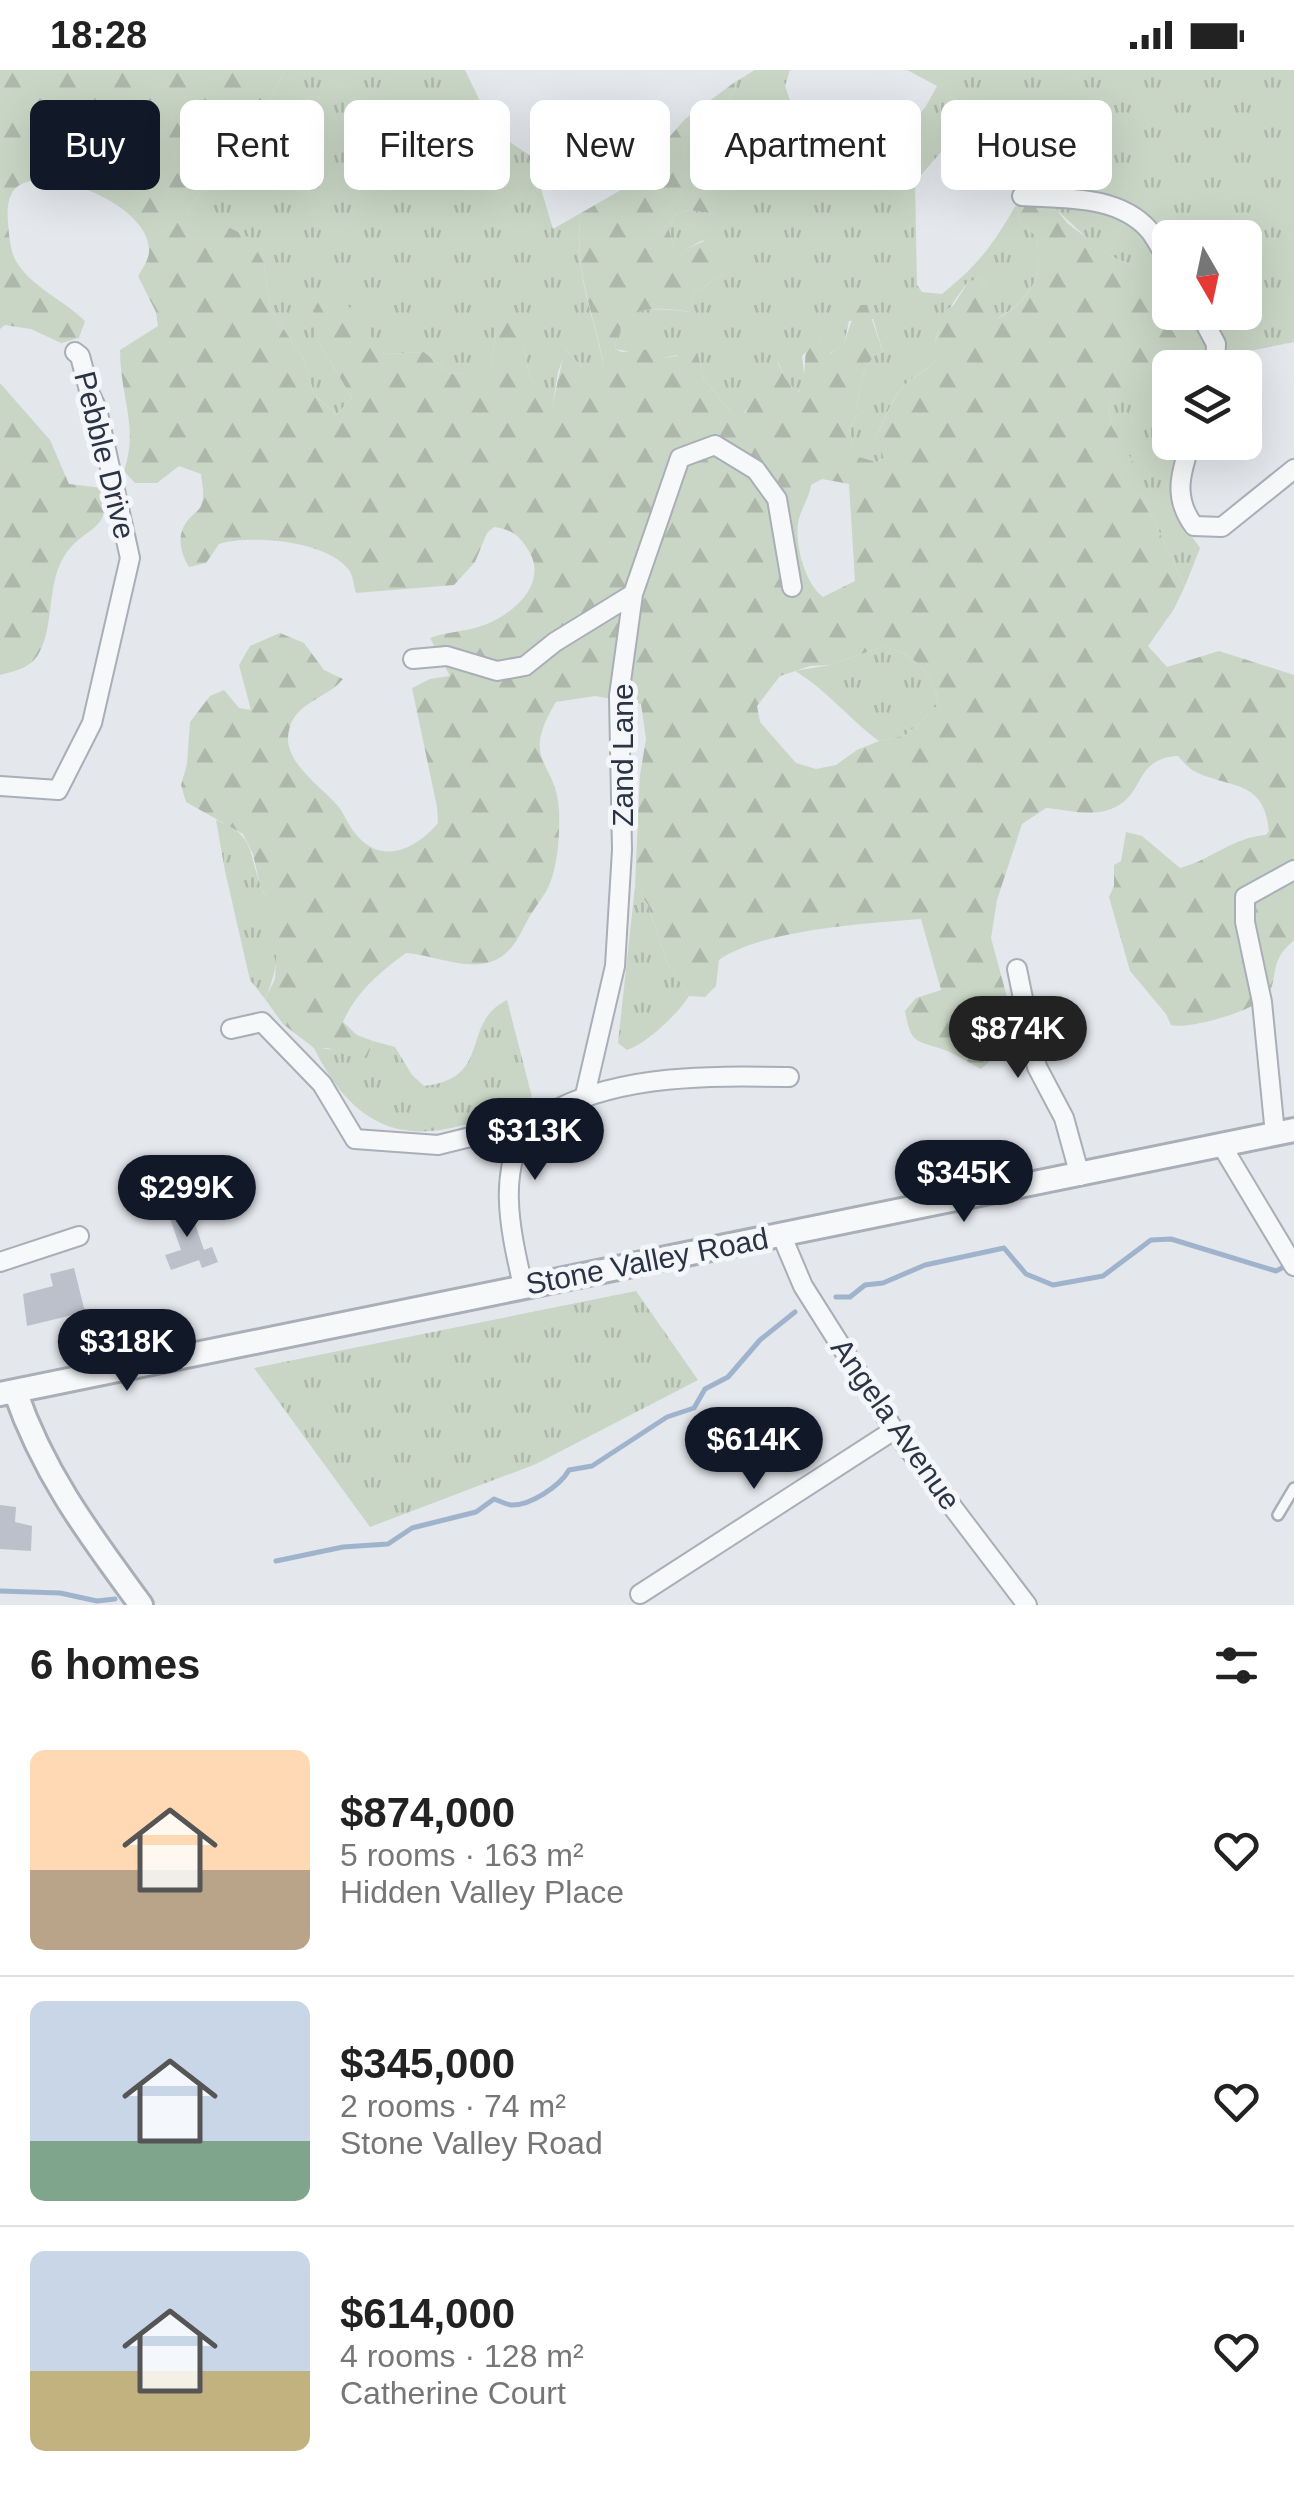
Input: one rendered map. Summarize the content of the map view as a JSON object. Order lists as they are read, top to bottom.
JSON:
{
  "streets": {
    "street": [
      "Pebble Drive",
      "Zand Lane",
      "Stone Valley Road",
      "Angela Avenue"
    ]
  },
  "crossings": [
    ["Stone Valley Road", "Angela Avenue"]
  ],
  "north": "bottom",
  "page": {
    "status": "18:28",
    "chip": [
      "Buy",
      "Rent",
      "Filters",
      "New",
      "Apartment",
      "House"
    ],
    "price": [
      "$874K",
      "$313K",
      "$345K",
      "$299K",
      "$318K",
      "$614K"
    ],
    "heading": "6 homes",
    "list": [
      {
        "name": "$874,000",
        "note": "5 rooms · 163 m² · Hidden Valley Place"
      },
      {
        "name": "$345,000",
        "note": "2 rooms · 74 m² · Stone Valley Road"
      },
      {
        "name": "$614,000",
        "note": "4 rooms · 128 m² · Catherine Court"
      }
    ]
  }
}
